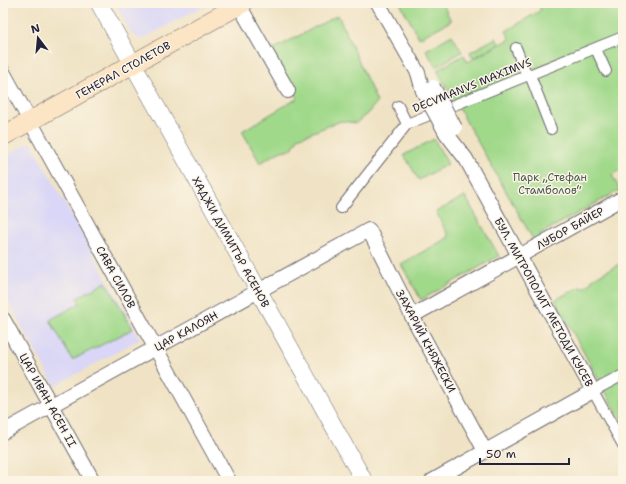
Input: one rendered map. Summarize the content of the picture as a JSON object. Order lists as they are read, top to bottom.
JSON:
{
  "streets": {
    "main road": ["ГЕНЕРАЛ СТОЛЕТОВ"],
    "street": [
      "DECVMANVS MAXIMVS",
      "ЛУБОР БАЙЕР",
      "ХАДЖИ ДИМИТЪР АСЕНОВ",
      "САВА СИЛОВ",
      "БУЛ. МИТРОПОЛИТ МЕТОДИ КУСЕВ",
      "ЦАР КАЛОЯН",
      "ЗАХАРИЙ КНЯЖЕСКИ",
      "ЦАР ИВАН АСЕН II"
    ]
  },
  "crossings": [
    ["ГЕНЕРАЛ СТОЛЕТОВ", "ХАДЖИ ДИМИТЪР АСЕНОВ"],
    ["ГЕНЕРАЛ СТОЛЕТОВ", "САВА СИЛОВ"],
    ["ЛУБОР БАЙЕР", "БУЛ. МИТРОПОЛИТ МЕТОДИ КУСЕВ"],
    ["ЛУБОР БАЙЕР", "ЗАХАРИЙ КНЯЖЕСКИ"],
    ["ХАДЖИ ДИМИТЪР АСЕНОВ", "ЦАР КАЛОЯН"],
    ["САВА СИЛОВ", "ЦАР КАЛОЯН"],
    ["ЦАР КАЛОЯН", "ЗАХАРИЙ КНЯЖЕСКИ"],
    ["ЦАР КАЛОЯН", "ЦАР ИВАН АСЕН II"]
  ],
  "parks": ["Парк „Стефан Стамболов“"],
  "scale_bar": "50 m",
  "north": "top"
}
